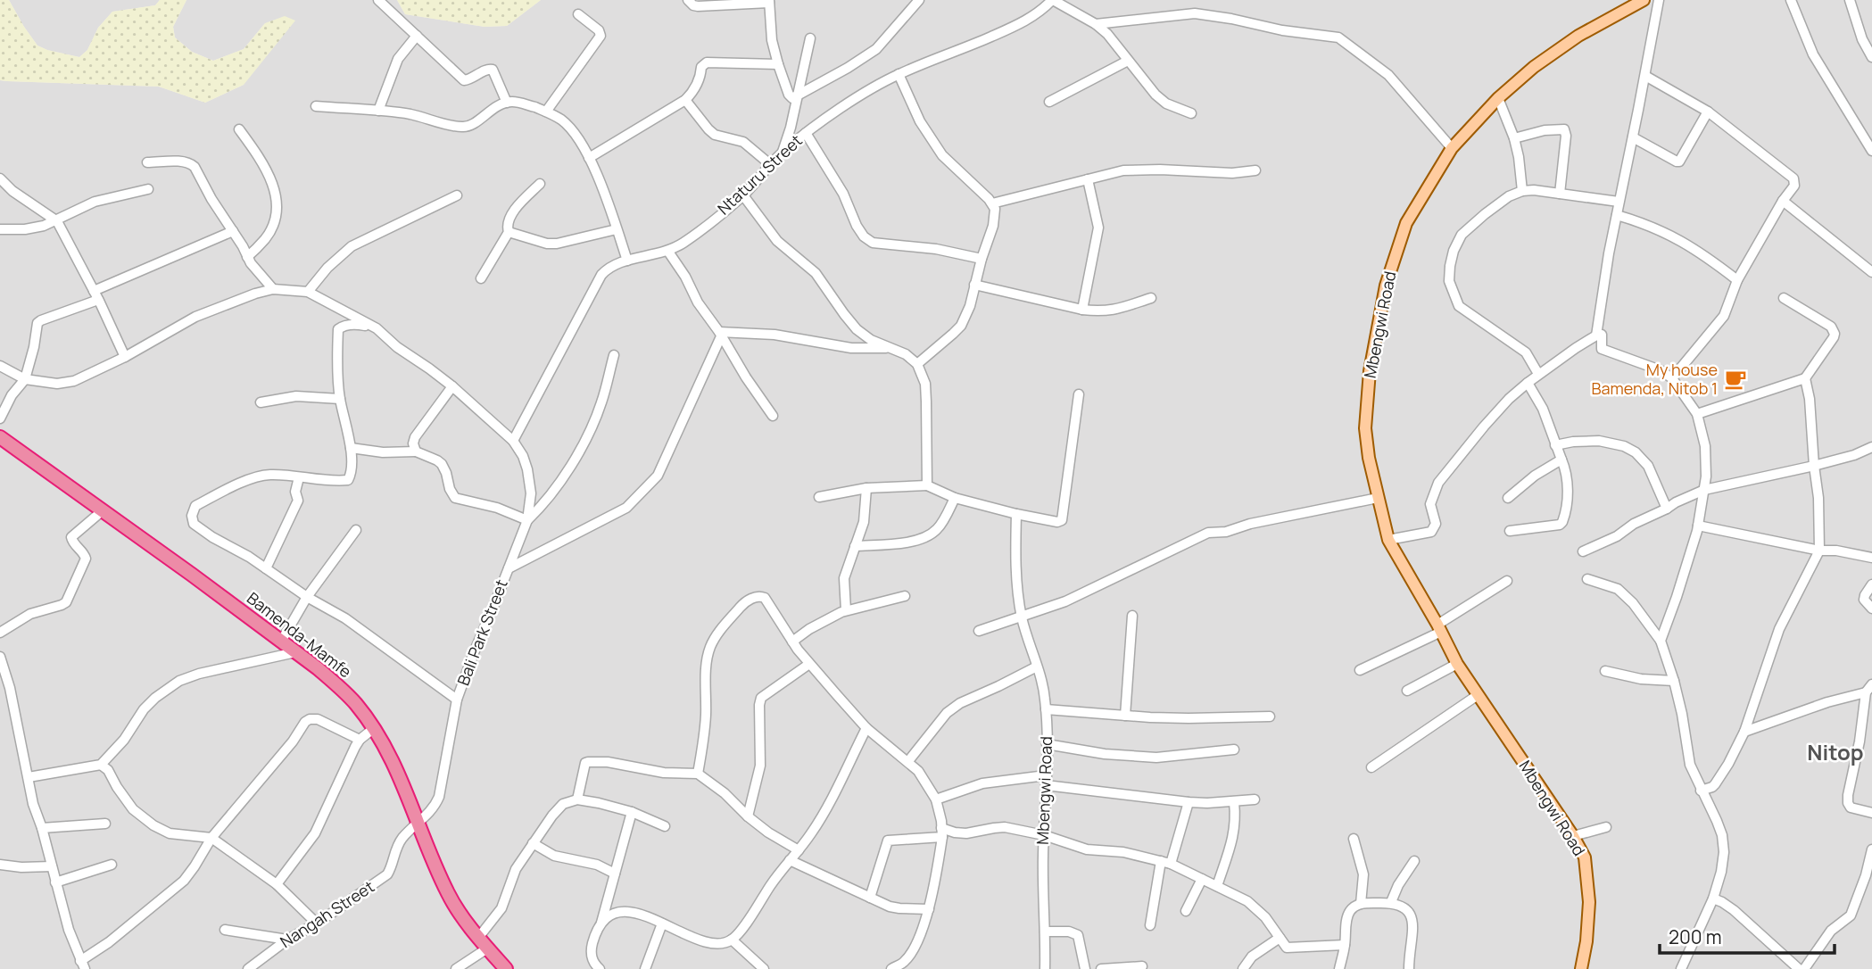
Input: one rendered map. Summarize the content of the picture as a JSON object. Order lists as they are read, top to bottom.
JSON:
{
  "streets": {
    "highway": ["Bamenda-Mamfe"],
    "main road": ["Mbengwi Road"],
    "street": ["Ntaturu Street", "Bali Park Street", "Nangah Street"]
  },
  "crossings": [
    ["Ntaturu Street", "Bali Park Street"],
    ["Bali Park Street", "Bamenda-Mamfe"],
    ["Bali Park Street", "Nangah Street"],
    ["Bamenda-Mamfe", "Nangah Street"]
  ],
  "districts": ["Nitop"],
  "places": {
    "cafe": ["My house Bamenda, Nitob 1"]
  },
  "scale_bar": "200 m"
}
